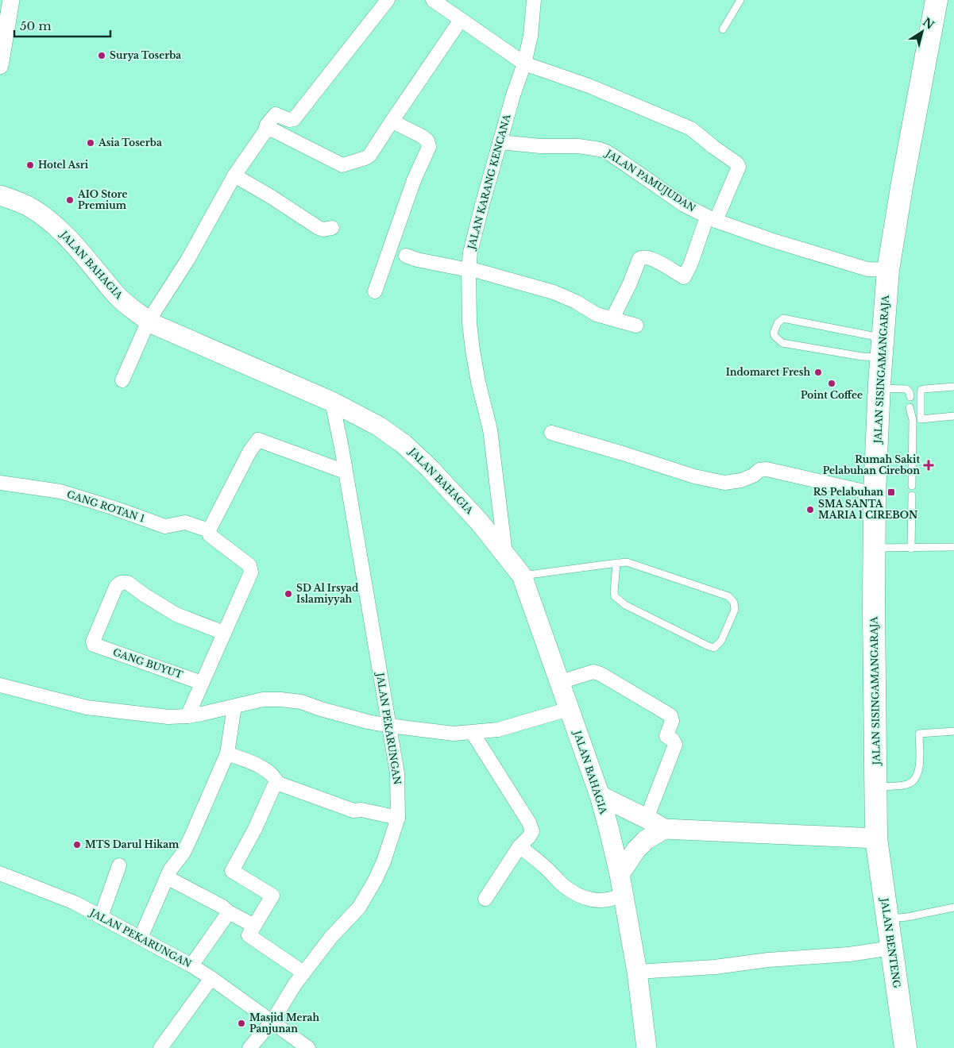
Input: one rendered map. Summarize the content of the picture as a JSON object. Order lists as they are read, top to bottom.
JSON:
{
  "streets": {
    "highway": ["JALAN SISINGAMANGARAJA", "JALAN BENTENG"],
    "main road": ["JALAN BAHAGIA"],
    "street": [
      "JALAN PAMUJUDAN",
      "JALAN KARANG KENCANA",
      "GANG ROTAN 1",
      "GANG BUYUT",
      "JALAN PEKARUNGAN"
    ]
  },
  "crossings": [
    ["JALAN PAMUJUDAN", "JALAN KARANG KENCANA"],
    ["JALAN PAMUJUDAN", "JALAN SISINGAMANGARAJA"],
    ["JALAN KARANG KENCANA", "JALAN BAHAGIA"],
    ["JALAN BAHAGIA", "JALAN PEKARUNGAN"],
    ["JALAN SISINGAMANGARAJA", "JALAN BENTENG"]
  ],
  "places": {
    "other": [
      "Surya Toserba",
      "Asia Toserba",
      "Hotel Asri",
      "AIO Store Premium",
      "Indomaret Fresh",
      "Point Coffee",
      "SMA SANTA MARIA 1 CIREBON",
      "SD Al Irsyad Islamiyyah",
      "MTS Darul Hikam",
      "Masjid Merah Panjunan"
    ],
    "health": ["Rumah Sakit Pelabuhan Cirebon"],
    "transit": ["RS Pelabuhan"]
  },
  "scale_bar": "50 m",
  "north": "top right"
}
